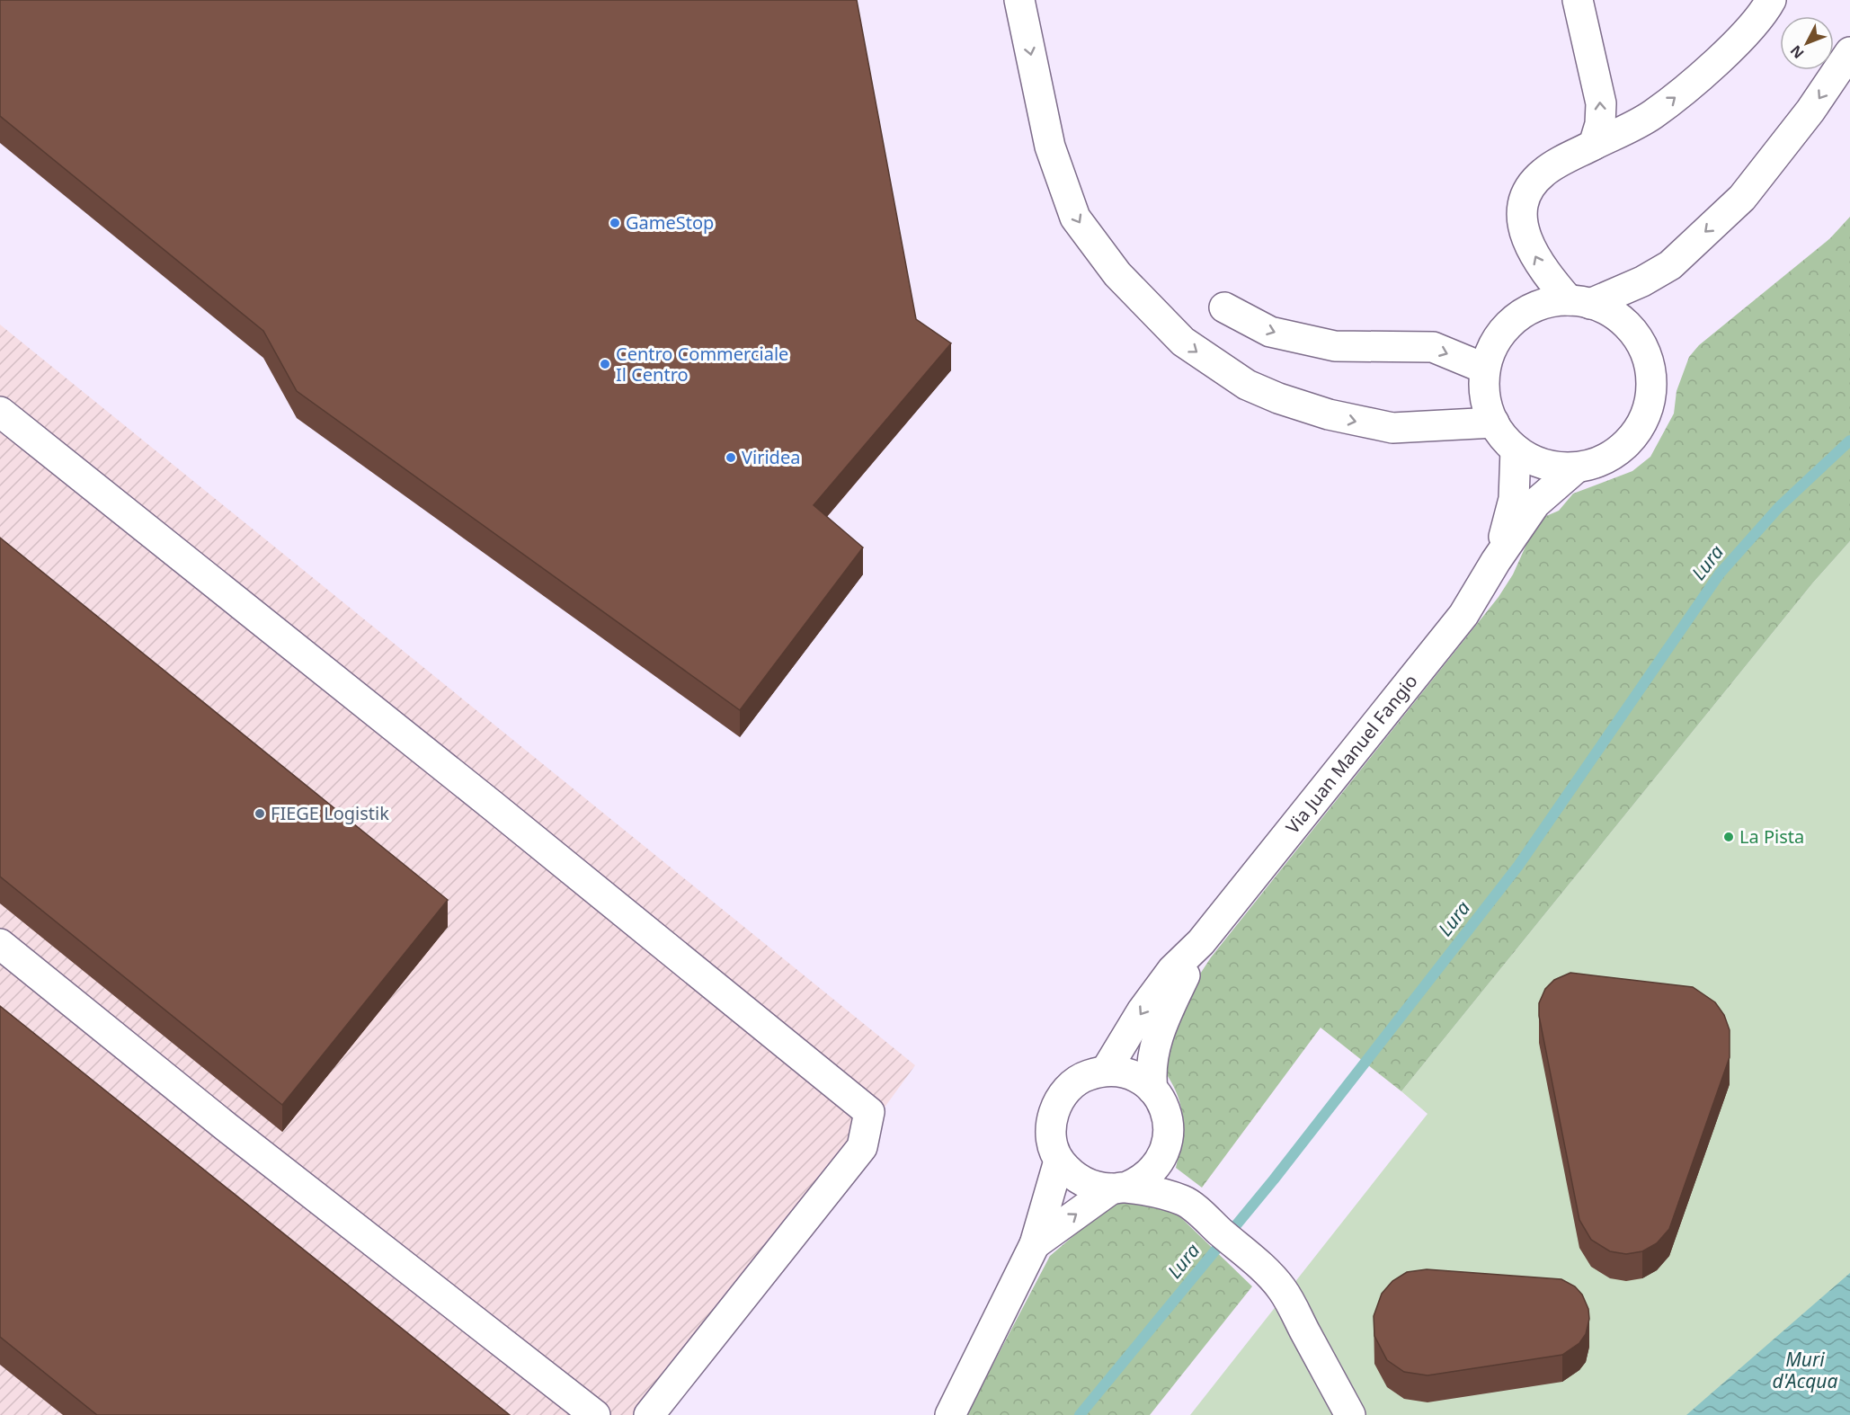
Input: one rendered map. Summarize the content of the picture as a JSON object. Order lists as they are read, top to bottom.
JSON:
{
  "streets": {
    "street": ["Via Juan Manuel Fangio"]
  },
  "water": ["Lura", "Muri d'Acqua"],
  "places": [
    "GameStop",
    "Centro Commerciale Il Centro",
    "Viridea",
    "FIEGE Logistik",
    "La Pista"
  ],
  "north": "bottom left"
}
